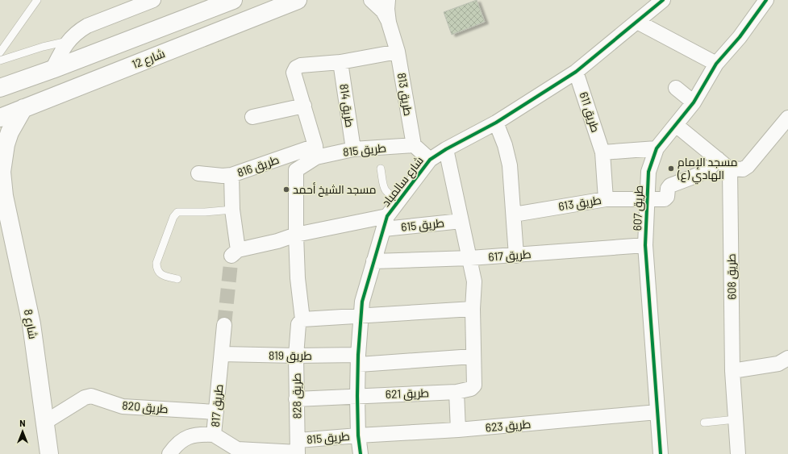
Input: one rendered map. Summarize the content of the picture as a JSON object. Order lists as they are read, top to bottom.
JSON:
{
  "streets": {
    "street": [
      "شارع 12",
      "طريق 813",
      "طريق 814",
      "طريق 611",
      "طريق 815",
      "طريق 816",
      "شارع سالمباد",
      "طريق 613",
      "طريق 607",
      "طريق 615",
      "طريق 617",
      "طريق 608",
      "شارع 8",
      "طريق 819",
      "طريق 621",
      "طريق 828",
      "طريق 817",
      "طريق 820",
      "طريق 623"
    ]
  },
  "crossings": [
    ["شارع 12", "شارع 8"],
    ["طريق 813", "طريق 815"],
    ["طريق 814", "طريق 815"],
    ["طريق 611", "شارع سالمباد"],
    ["طريق 611", "طريق 613"],
    ["طريق 815", "طريق 816"],
    ["طريق 815", "شارع سالمباد"],
    ["طريق 815", "طريق 828"],
    ["طريق 815", "طريق 817"],
    ["طريق 815", "طريق 623"],
    ["شارع سالمباد", "طريق 615"],
    ["شارع سالمباد", "طريق 617"],
    ["شارع سالمباد", "طريق 819"],
    ["شارع سالمباد", "طريق 621"],
    ["شارع سالمباد", "طريق 623"],
    ["طريق 613", "طريق 607"],
    ["طريق 607", "طريق 617"],
    ["طريق 607", "طريق 623"],
    ["طريق 615", "طريق 617"],
    ["طريق 615", "طريق 819"],
    ["طريق 615", "طريق 621"],
    ["شارع 8", "طريق 820"],
    ["طريق 819", "طريق 828"],
    ["طريق 819", "طريق 817"],
    ["طريق 817", "طريق 820"]
  ],
  "places": ["مسجد الإمام الهادي (ع)", "مسجد الشيخ أحمد"],
  "north": "top"
}
